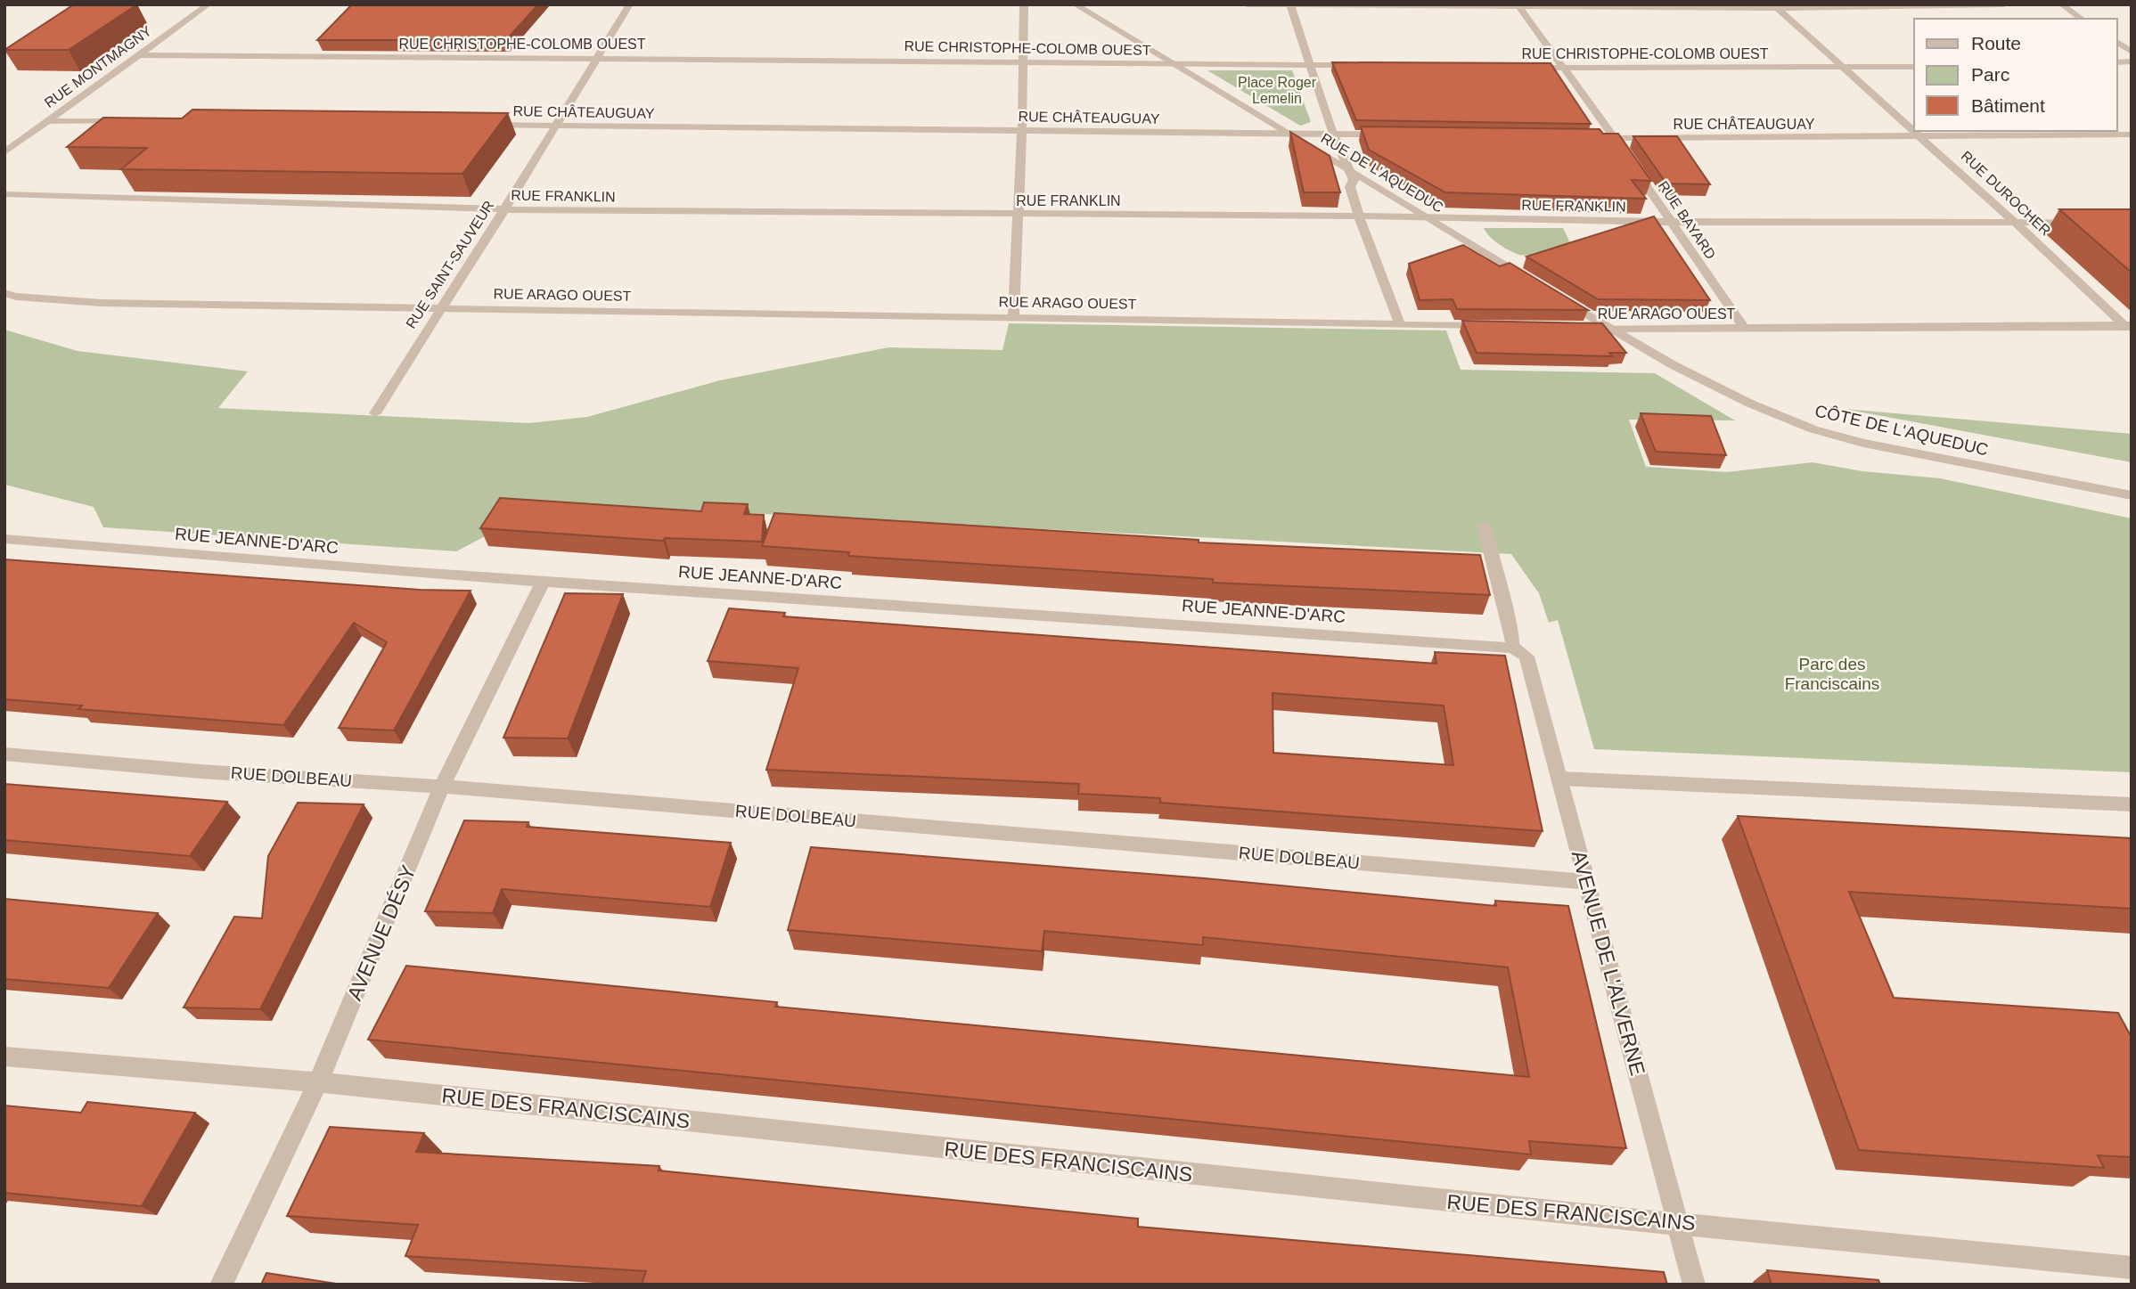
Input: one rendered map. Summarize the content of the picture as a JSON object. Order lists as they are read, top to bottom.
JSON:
{
  "streets": {
    "street": [
      "RUE CHRISTOPHE-COLOMB OUEST",
      "RUE MONTMAGNY",
      "RUE CHÂTEAUGUAY",
      "RUE DE L'AQUEDUC",
      "RUE DUROCHER",
      "RUE FRANKLIN",
      "RUE BAYARD",
      "RUE SAINT-SAUVEUR",
      "RUE ARAGO OUEST",
      "CÔTE DE L'AQUEDUC",
      "RUE JEANNE-D'ARC",
      "RUE DOLBEAU",
      "AVENUE DÉSY",
      "AVENUE DE L'ALVERNE",
      "RUE DES FRANCISCAINS"
    ]
  },
  "crossings": [
    ["RUE CHRISTOPHE-COLOMB OUEST", "RUE MONTMAGNY"],
    ["RUE CHRISTOPHE-COLOMB OUEST", "RUE DE L'AQUEDUC"],
    ["RUE CHRISTOPHE-COLOMB OUEST", "RUE DUROCHER"],
    ["RUE CHRISTOPHE-COLOMB OUEST", "RUE BAYARD"],
    ["RUE CHRISTOPHE-COLOMB OUEST", "RUE SAINT-SAUVEUR"],
    ["RUE CHÂTEAUGUAY", "RUE DE L'AQUEDUC"],
    ["RUE CHÂTEAUGUAY", "RUE DUROCHER"],
    ["RUE CHÂTEAUGUAY", "RUE BAYARD"],
    ["RUE CHÂTEAUGUAY", "RUE SAINT-SAUVEUR"],
    ["RUE DE L'AQUEDUC", "RUE FRANKLIN"],
    ["RUE DUROCHER", "RUE FRANKLIN"],
    ["RUE DUROCHER", "RUE ARAGO OUEST"],
    ["RUE FRANKLIN", "RUE BAYARD"],
    ["RUE FRANKLIN", "RUE SAINT-SAUVEUR"],
    ["RUE BAYARD", "RUE ARAGO OUEST"],
    ["RUE SAINT-SAUVEUR", "RUE ARAGO OUEST"],
    ["RUE ARAGO OUEST", "CÔTE DE L'AQUEDUC"],
    ["RUE JEANNE-D'ARC", "AVENUE DÉSY"],
    ["RUE JEANNE-D'ARC", "AVENUE DE L'ALVERNE"],
    ["RUE DOLBEAU", "AVENUE DÉSY"],
    ["RUE DOLBEAU", "AVENUE DE L'ALVERNE"],
    ["AVENUE DÉSY", "RUE DES FRANCISCAINS"],
    ["AVENUE DE L'ALVERNE", "RUE DES FRANCISCAINS"]
  ],
  "parks": ["Place Roger Lemelin", "Parc des Franciscains"],
  "legend": ["Route", "Parc", "Bâtiment"]
}
